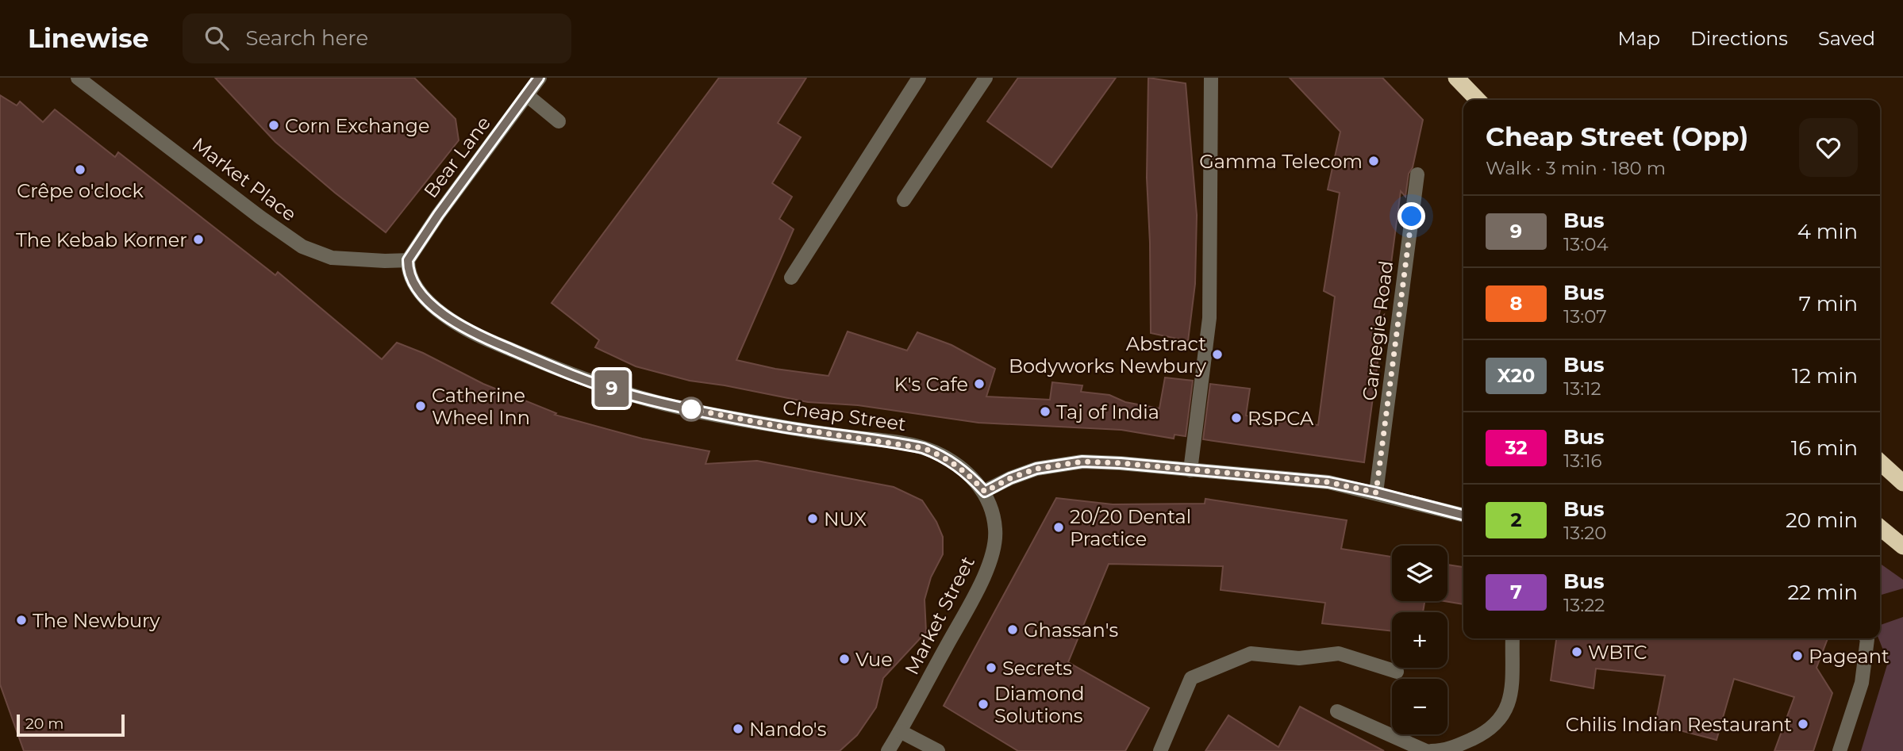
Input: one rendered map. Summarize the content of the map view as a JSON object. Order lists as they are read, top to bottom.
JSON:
{
  "streets": {
    "street": [
      "Bear Lane",
      "Market Place",
      "Carnegie Road",
      "Cheap Street",
      "Market Street"
    ]
  },
  "crossings": [
    ["Bear Lane", "Market Place"],
    ["Bear Lane", "Cheap Street"],
    ["Market Place", "Cheap Street"],
    ["Cheap Street", "Market Street"]
  ],
  "places": [
    "Corn Exchange",
    "Gamma Telecom",
    "Crêpe o'clock",
    "The Kebab Korner",
    "Abstract Bodyworks Newbury",
    "K's Cafe",
    "Catherine Wheel Inn",
    "Taj of India",
    "RSPCA",
    "NUX",
    "20/20 Dental Practice",
    "The Newbury",
    "Ghassan's",
    "WBTC",
    "Pageant",
    "Vue",
    "Secrets",
    "Diamond Solutions",
    "Chilis Indian Restaurant",
    "Nando's"
  ],
  "lines": ["bus line 9"],
  "scale_bar": "20 m",
  "page": {
    "header": "Linewise",
    "search": "Search here",
    "nav": ["Map", "Directions", "Saved"],
    "on_map": "9",
    "heading": ["Cheap Street (Opp)", "Walk · 3 min · 180 m"],
    "list": [
      {
        "mark": "9",
        "name": "Bus",
        "note": "13:04",
        "value": "4 min"
      },
      {
        "mark": "8",
        "name": "Bus",
        "note": "13:07",
        "value": "7 min"
      },
      {
        "mark": "X20",
        "name": "Bus",
        "note": "13:12",
        "value": "12 min"
      },
      {
        "mark": "32",
        "name": "Bus",
        "note": "13:16",
        "value": "16 min"
      },
      {
        "mark": "2",
        "name": "Bus",
        "note": "13:20",
        "value": "20 min"
      },
      {
        "mark": "7",
        "name": "Bus",
        "note": "13:22",
        "value": "22 min"
      }
    ],
    "map_buttons": ["+", "−"],
    "scale": "20 m"
  }
}
